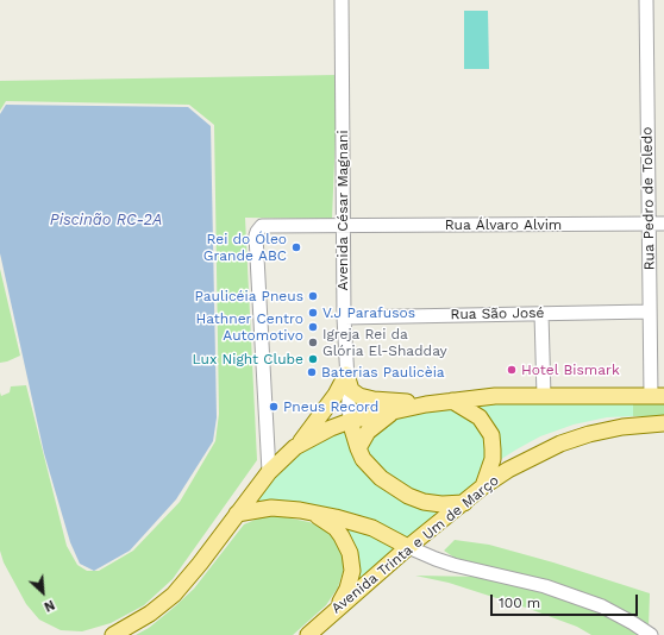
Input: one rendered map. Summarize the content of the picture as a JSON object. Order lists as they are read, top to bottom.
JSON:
{
  "streets": {
    "main road": ["Avenida Trinta e Um de Março"],
    "street": [
      "Rua Pedro de Toledo",
      "Avenida César Magnani",
      "Rua Álvaro Alvim",
      "Rua São José"
    ]
  },
  "crossings": [
    ["Rua Pedro de Toledo", "Rua Álvaro Alvim"],
    ["Rua Pedro de Toledo", "Rua São José"],
    ["Avenida César Magnani", "Rua Álvaro Alvim"],
    ["Avenida César Magnani", "Rua São José"]
  ],
  "water": ["Piscinão RC-2A"],
  "places": [
    "Rei do Óleo Grande ABC",
    "Paulicéia Pneus",
    "V.J Parafusos",
    "Hathner Centro Automotivo",
    "Igreja Rei da Glória El-Shadday",
    "Lux Night Clube",
    "Hotel Bismark",
    "Baterias Paulicèia",
    "Pneus Record"
  ],
  "scale_bar": "100 m",
  "north": "bottom right"
}
